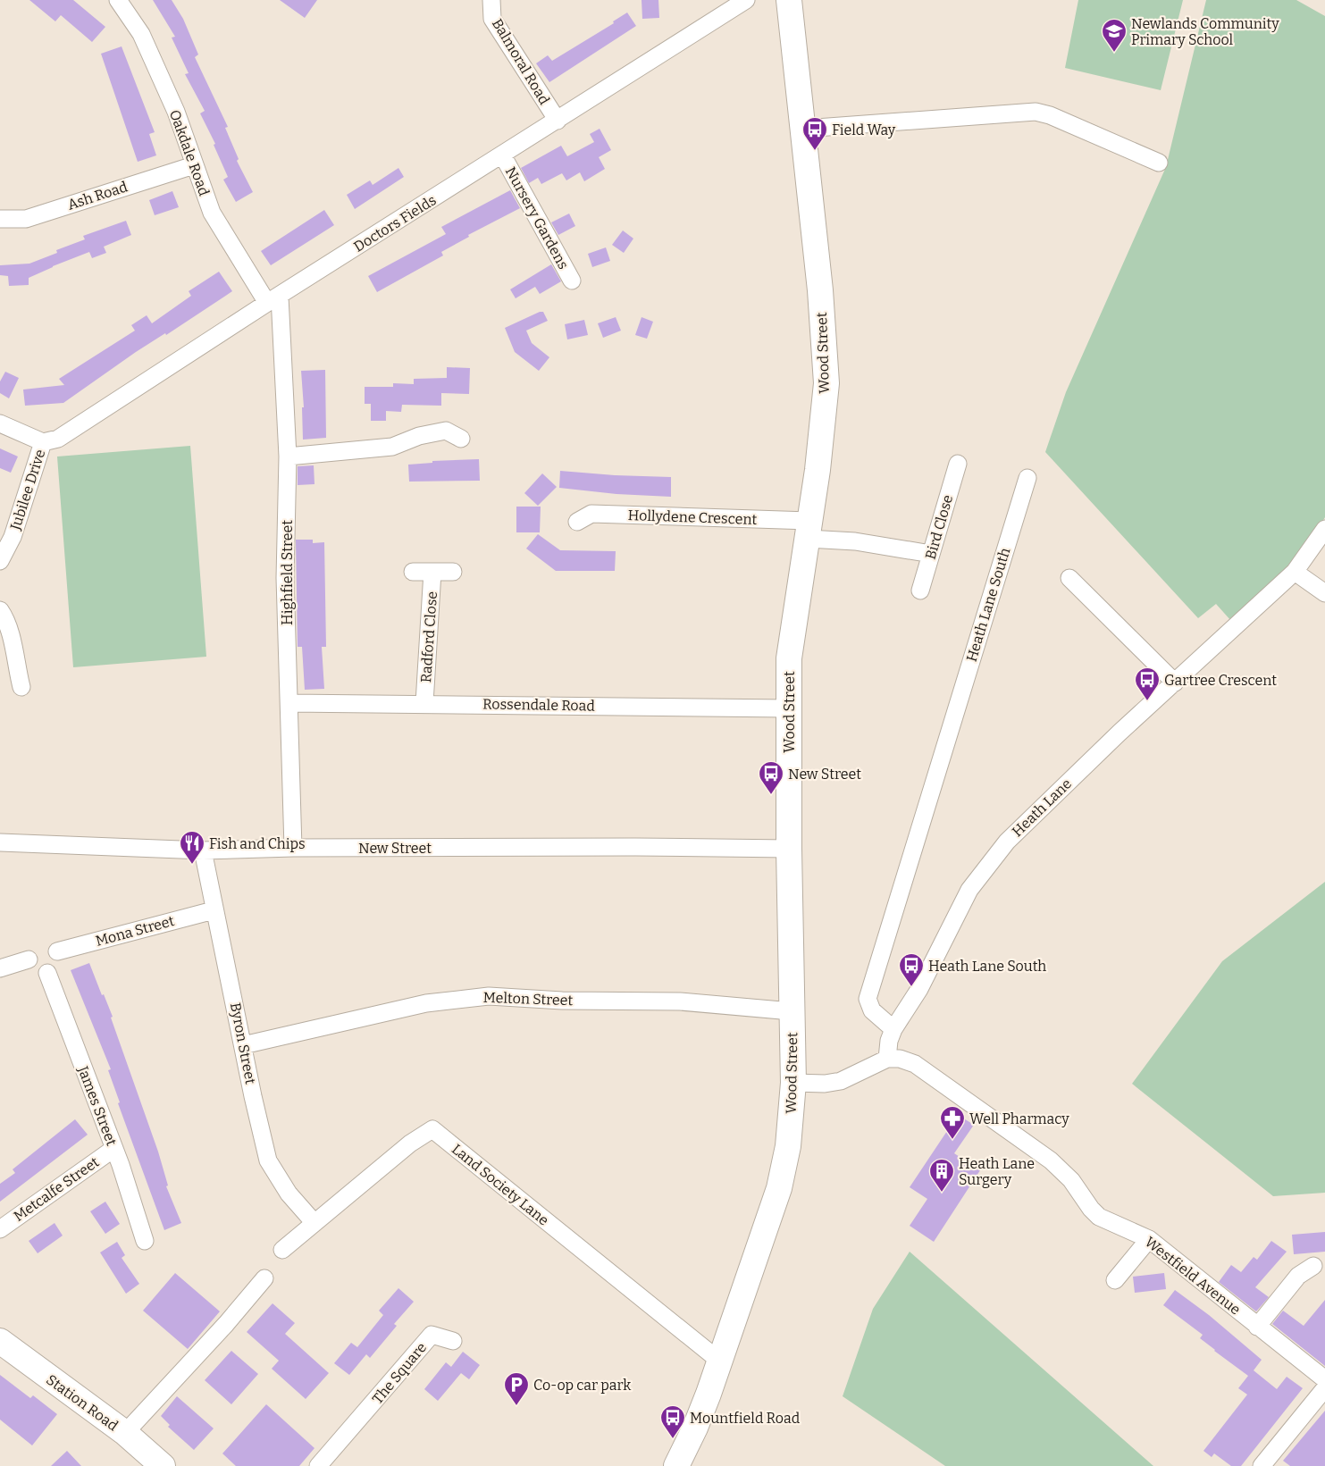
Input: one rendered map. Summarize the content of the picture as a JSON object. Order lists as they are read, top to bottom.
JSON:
{
  "streets": {
    "street": [
      "Balmoral Road",
      "Oakdale Road",
      "Ash Road",
      "Nursery Gardens",
      "Doctors Fields",
      "Wood Street",
      "Jubilee Drive",
      "Hollydene Crescent",
      "Bird Close",
      "Highfield Street",
      "Heath Lane South",
      "Radford Close",
      "Rossendale Road",
      "Heath Lane",
      "New Street",
      "Mona Street",
      "Melton Street",
      "Byron Street",
      "James Street",
      "Land Society Lane",
      "Metcalfe Street",
      "Westfield Avenue",
      "The Square",
      "Station Road"
    ]
  },
  "crossings": [
    ["Balmoral Road", "Doctors Fields"],
    ["Oakdale Road", "Ash Road"],
    ["Oakdale Road", "Doctors Fields"],
    ["Oakdale Road", "Highfield Street"],
    ["Nursery Gardens", "Doctors Fields"],
    ["Doctors Fields", "Jubilee Drive"],
    ["Doctors Fields", "Highfield Street"],
    ["Wood Street", "Hollydene Crescent"],
    ["Wood Street", "Rossendale Road"],
    ["Wood Street", "New Street"],
    ["Wood Street", "Melton Street"],
    ["Wood Street", "Land Society Lane"],
    ["Hollydene Crescent", "Bird Close"],
    ["Highfield Street", "Rossendale Road"],
    ["Highfield Street", "New Street"],
    ["Heath Lane South", "Heath Lane"],
    ["Radford Close", "Rossendale Road"],
    ["Heath Lane", "Westfield Avenue"],
    ["New Street", "Byron Street"],
    ["Mona Street", "Byron Street"],
    ["Melton Street", "Byron Street"],
    ["Byron Street", "Land Society Lane"],
    ["James Street", "Metcalfe Street"]
  ],
  "places": {
    "school or university": ["Newlands Community Primary School"],
    "bus stop": [
      "Field Way",
      "Gartree Crescent",
      "New Street",
      "Heath Lane South",
      "Mountfield Road"
    ],
    "restaurant": ["Fish and Chips"],
    "pharmacy": ["Well Pharmacy"],
    "building": ["Heath Lane Surgery"],
    "parking": ["Co-op car park"]
  }
}
